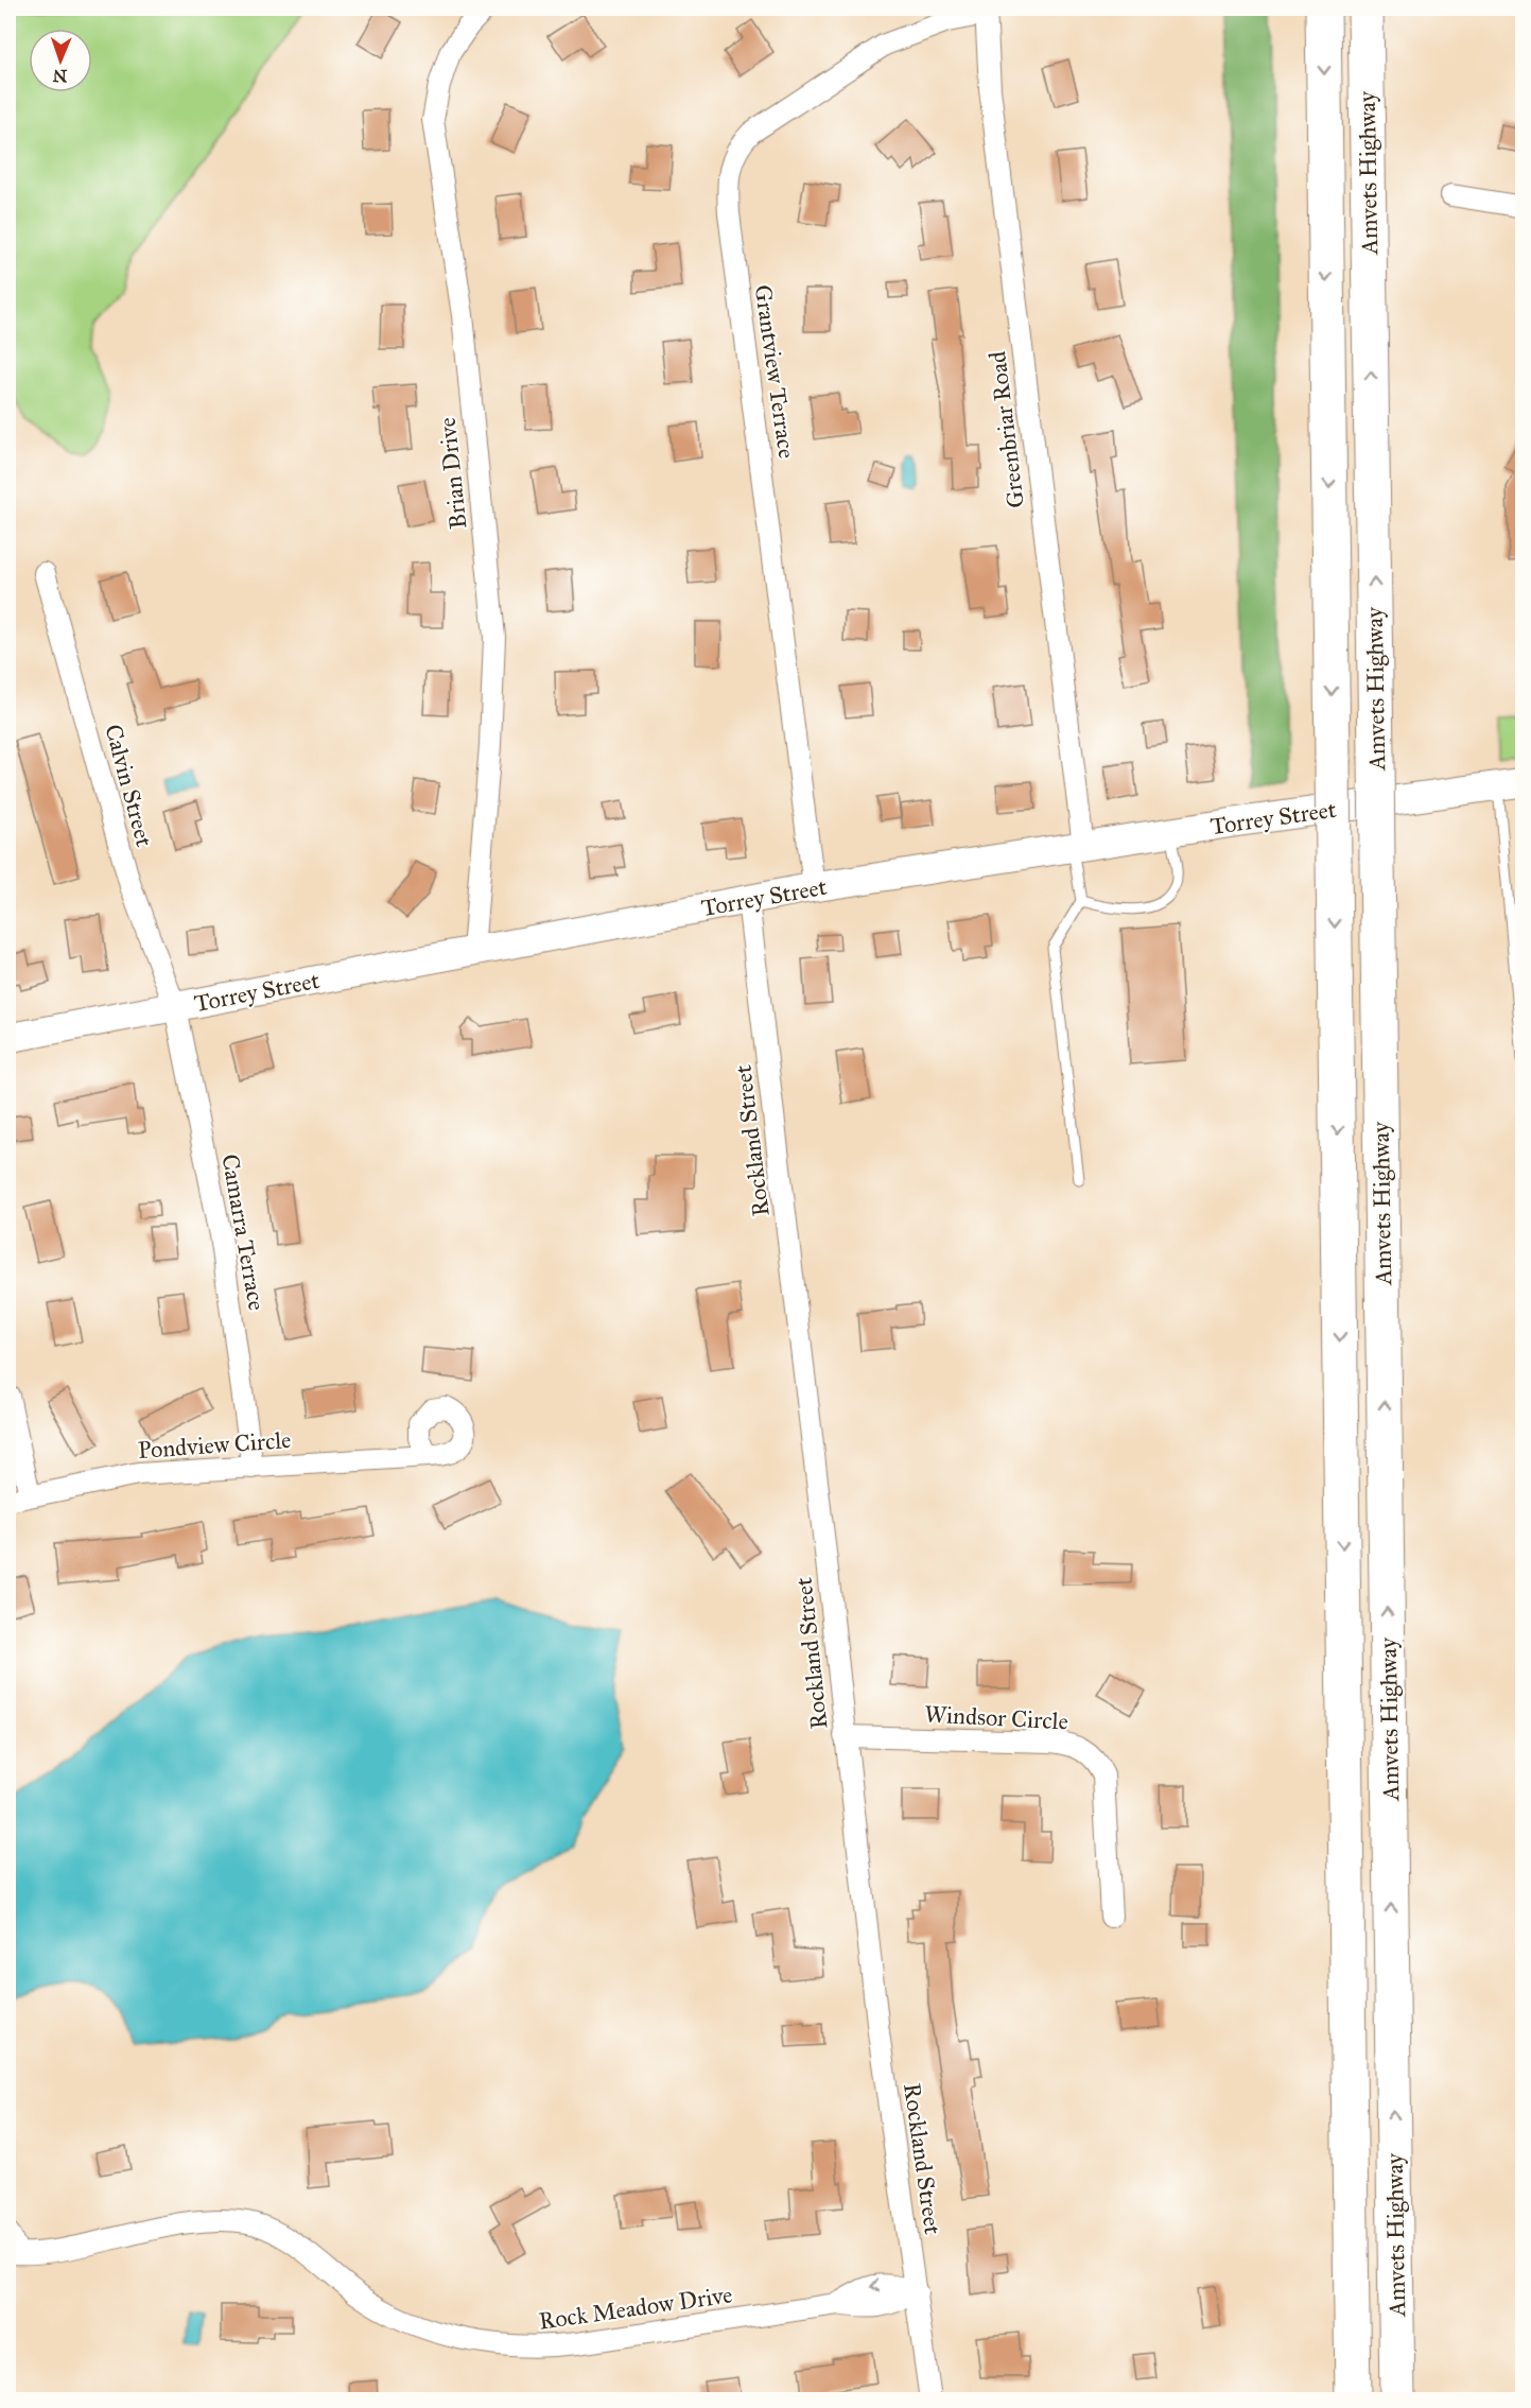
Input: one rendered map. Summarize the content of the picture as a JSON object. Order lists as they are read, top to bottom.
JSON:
{
  "streets": {
    "highway": ["Amvets Highway"],
    "main road": ["Torrey Street"],
    "street": [
      "Grantview Terrace",
      "Greenbriar Road",
      "Brian Drive",
      "Calvin Street",
      "Rockland Street",
      "Camarra Terrace",
      "Pondview Circle",
      "Windsor Circle",
      "Rock Meadow Drive"
    ]
  },
  "crossings": [
    ["Grantview Terrace", "Greenbriar Road"],
    ["Grantview Terrace", "Torrey Street"],
    ["Greenbriar Road", "Torrey Street"],
    ["Brian Drive", "Torrey Street"],
    ["Calvin Street", "Torrey Street"],
    ["Calvin Street", "Camarra Terrace"],
    ["Torrey Street", "Rockland Street"],
    ["Torrey Street", "Camarra Terrace"],
    ["Rockland Street", "Windsor Circle"],
    ["Rockland Street", "Rock Meadow Drive"],
    ["Camarra Terrace", "Pondview Circle"]
  ],
  "north": "bottom"
}
